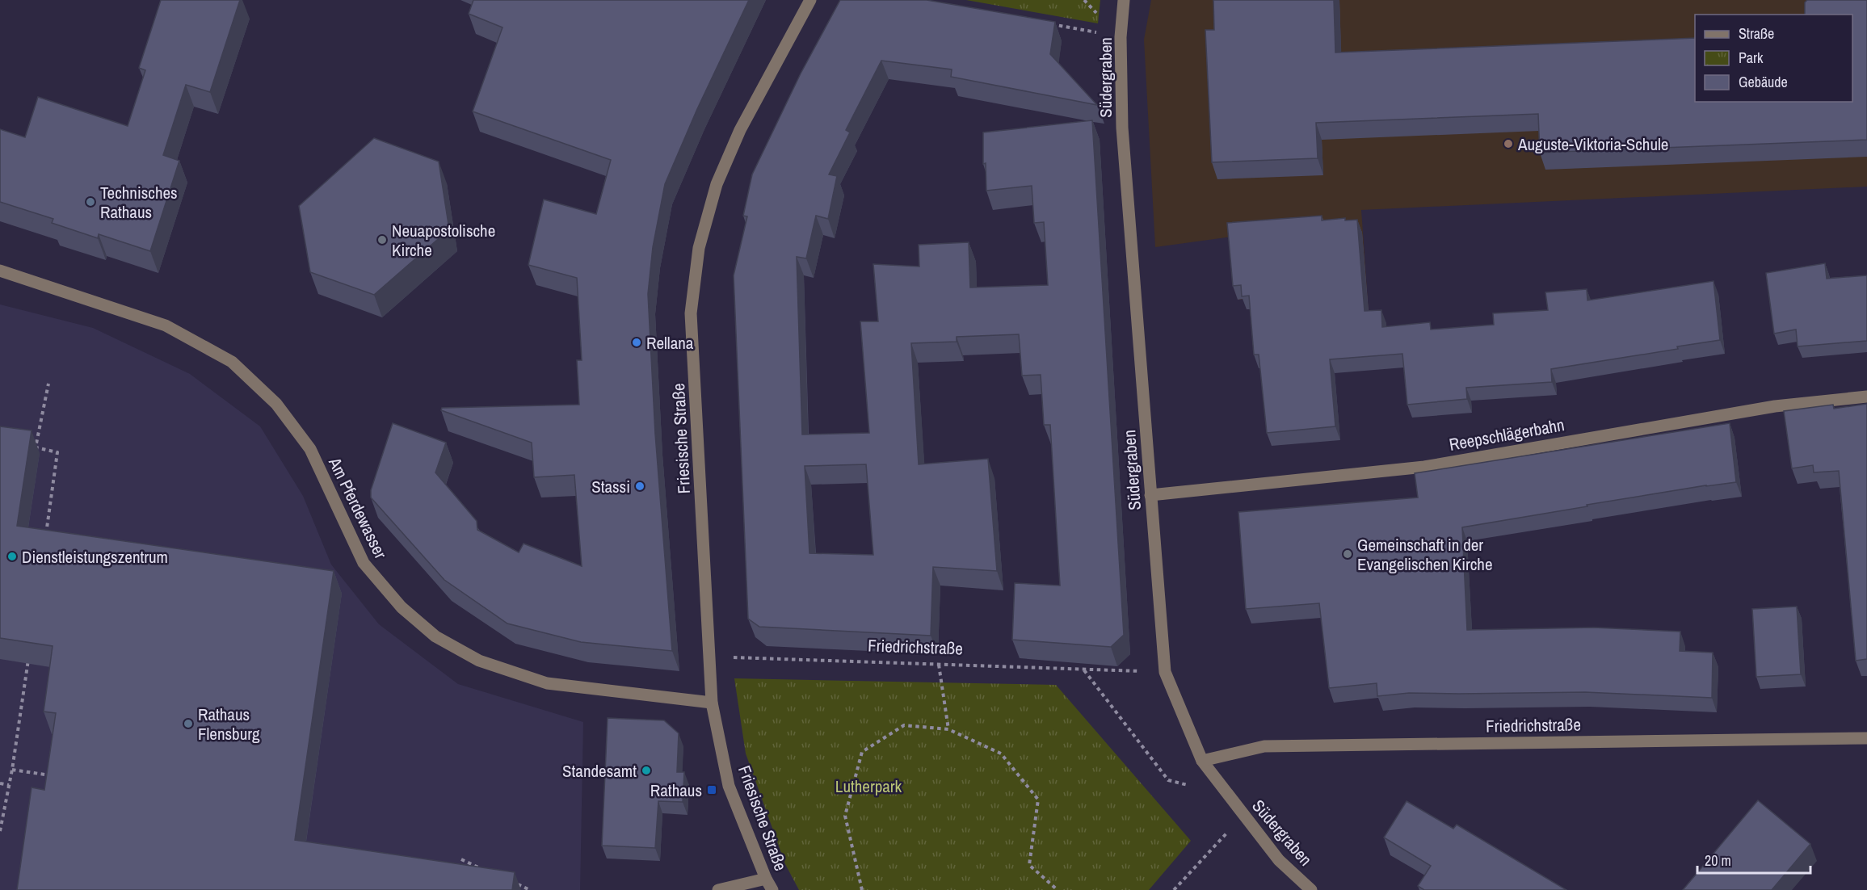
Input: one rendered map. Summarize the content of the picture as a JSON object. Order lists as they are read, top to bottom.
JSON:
{
  "streets": {
    "street": [
      "Südergraben",
      "Reepschlägerbahn",
      "Friesische Straße",
      "Am Pferdewasser",
      "Friedrichstraße"
    ]
  },
  "crossings": [
    ["Südergraben", "Reepschlägerbahn"],
    ["Südergraben", "Friedrichstraße"],
    ["Friesische Straße", "Am Pferdewasser"],
    ["Friesische Straße", "Friedrichstraße"]
  ],
  "parks": ["Lutherpark"],
  "places": {
    "other": [
      "Auguste-Viktoria-Schule",
      "Technisches Rathaus",
      "Neuapostolische Kirche",
      "Rellana",
      "Stassi",
      "Gemeinschaft in der Evangelischen Kirche",
      "Dienstleistungszentrum",
      "Rathaus Flensburg",
      "Standesamt"
    ],
    "transit": ["Rathaus"]
  },
  "legend": ["Straße", "Park", "Gebäude"],
  "scale_bar": "20 m"
}
